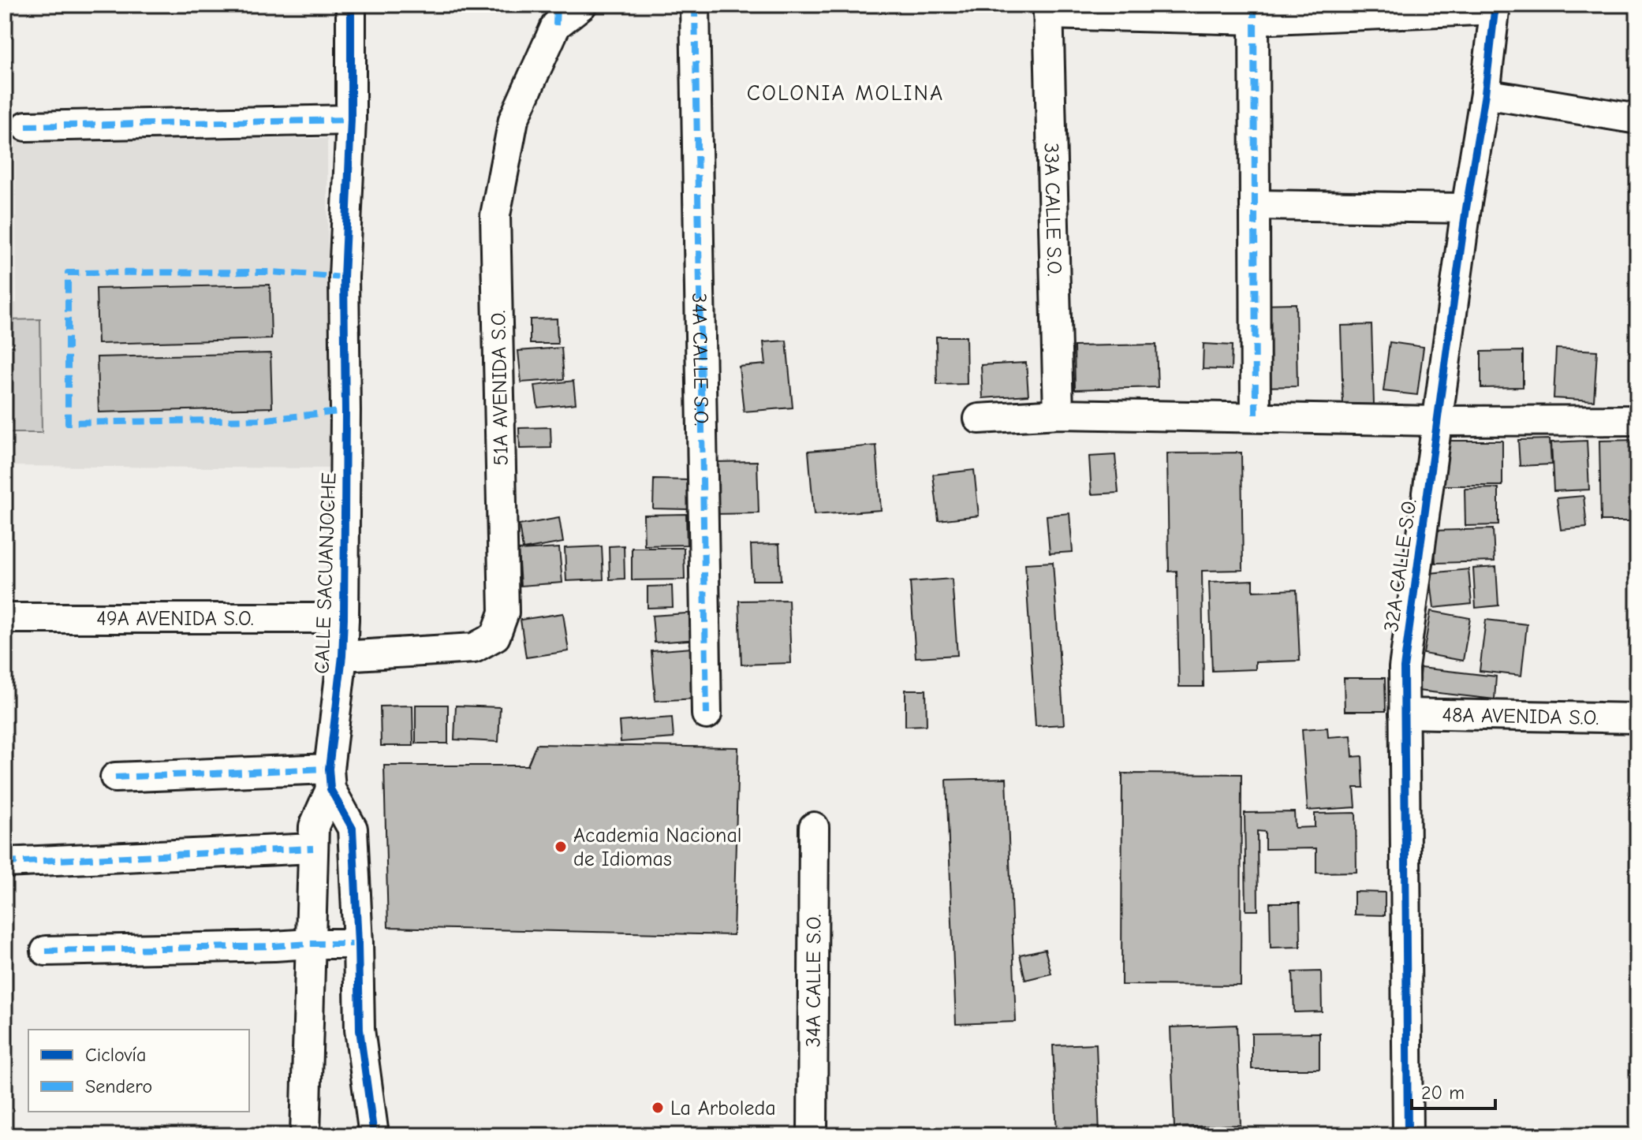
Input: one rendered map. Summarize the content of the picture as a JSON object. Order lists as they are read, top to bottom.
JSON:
{
  "streets": {
    "street": [
      "33A CALLE S.O.",
      "34A CALLE S.O.",
      "51A AVENIDA S.O.",
      "32A CALLE S.O.",
      "CALLE SACUANJOCHE",
      "49A AVENIDA S.O.",
      "48A AVENIDA S.O."
    ]
  },
  "crossings": [
    ["51A AVENIDA S.O.", "CALLE SACUANJOCHE"],
    ["32A CALLE S.O.", "48A AVENIDA S.O."],
    ["CALLE SACUANJOCHE", "49A AVENIDA S.O."]
  ],
  "districts": ["COLONIA MOLINA"],
  "places": ["Academia Nacional de Idiomas", "La Arboleda"],
  "legend": ["Ciclovía", "Sendero"],
  "scale_bar": "20 m"
}
